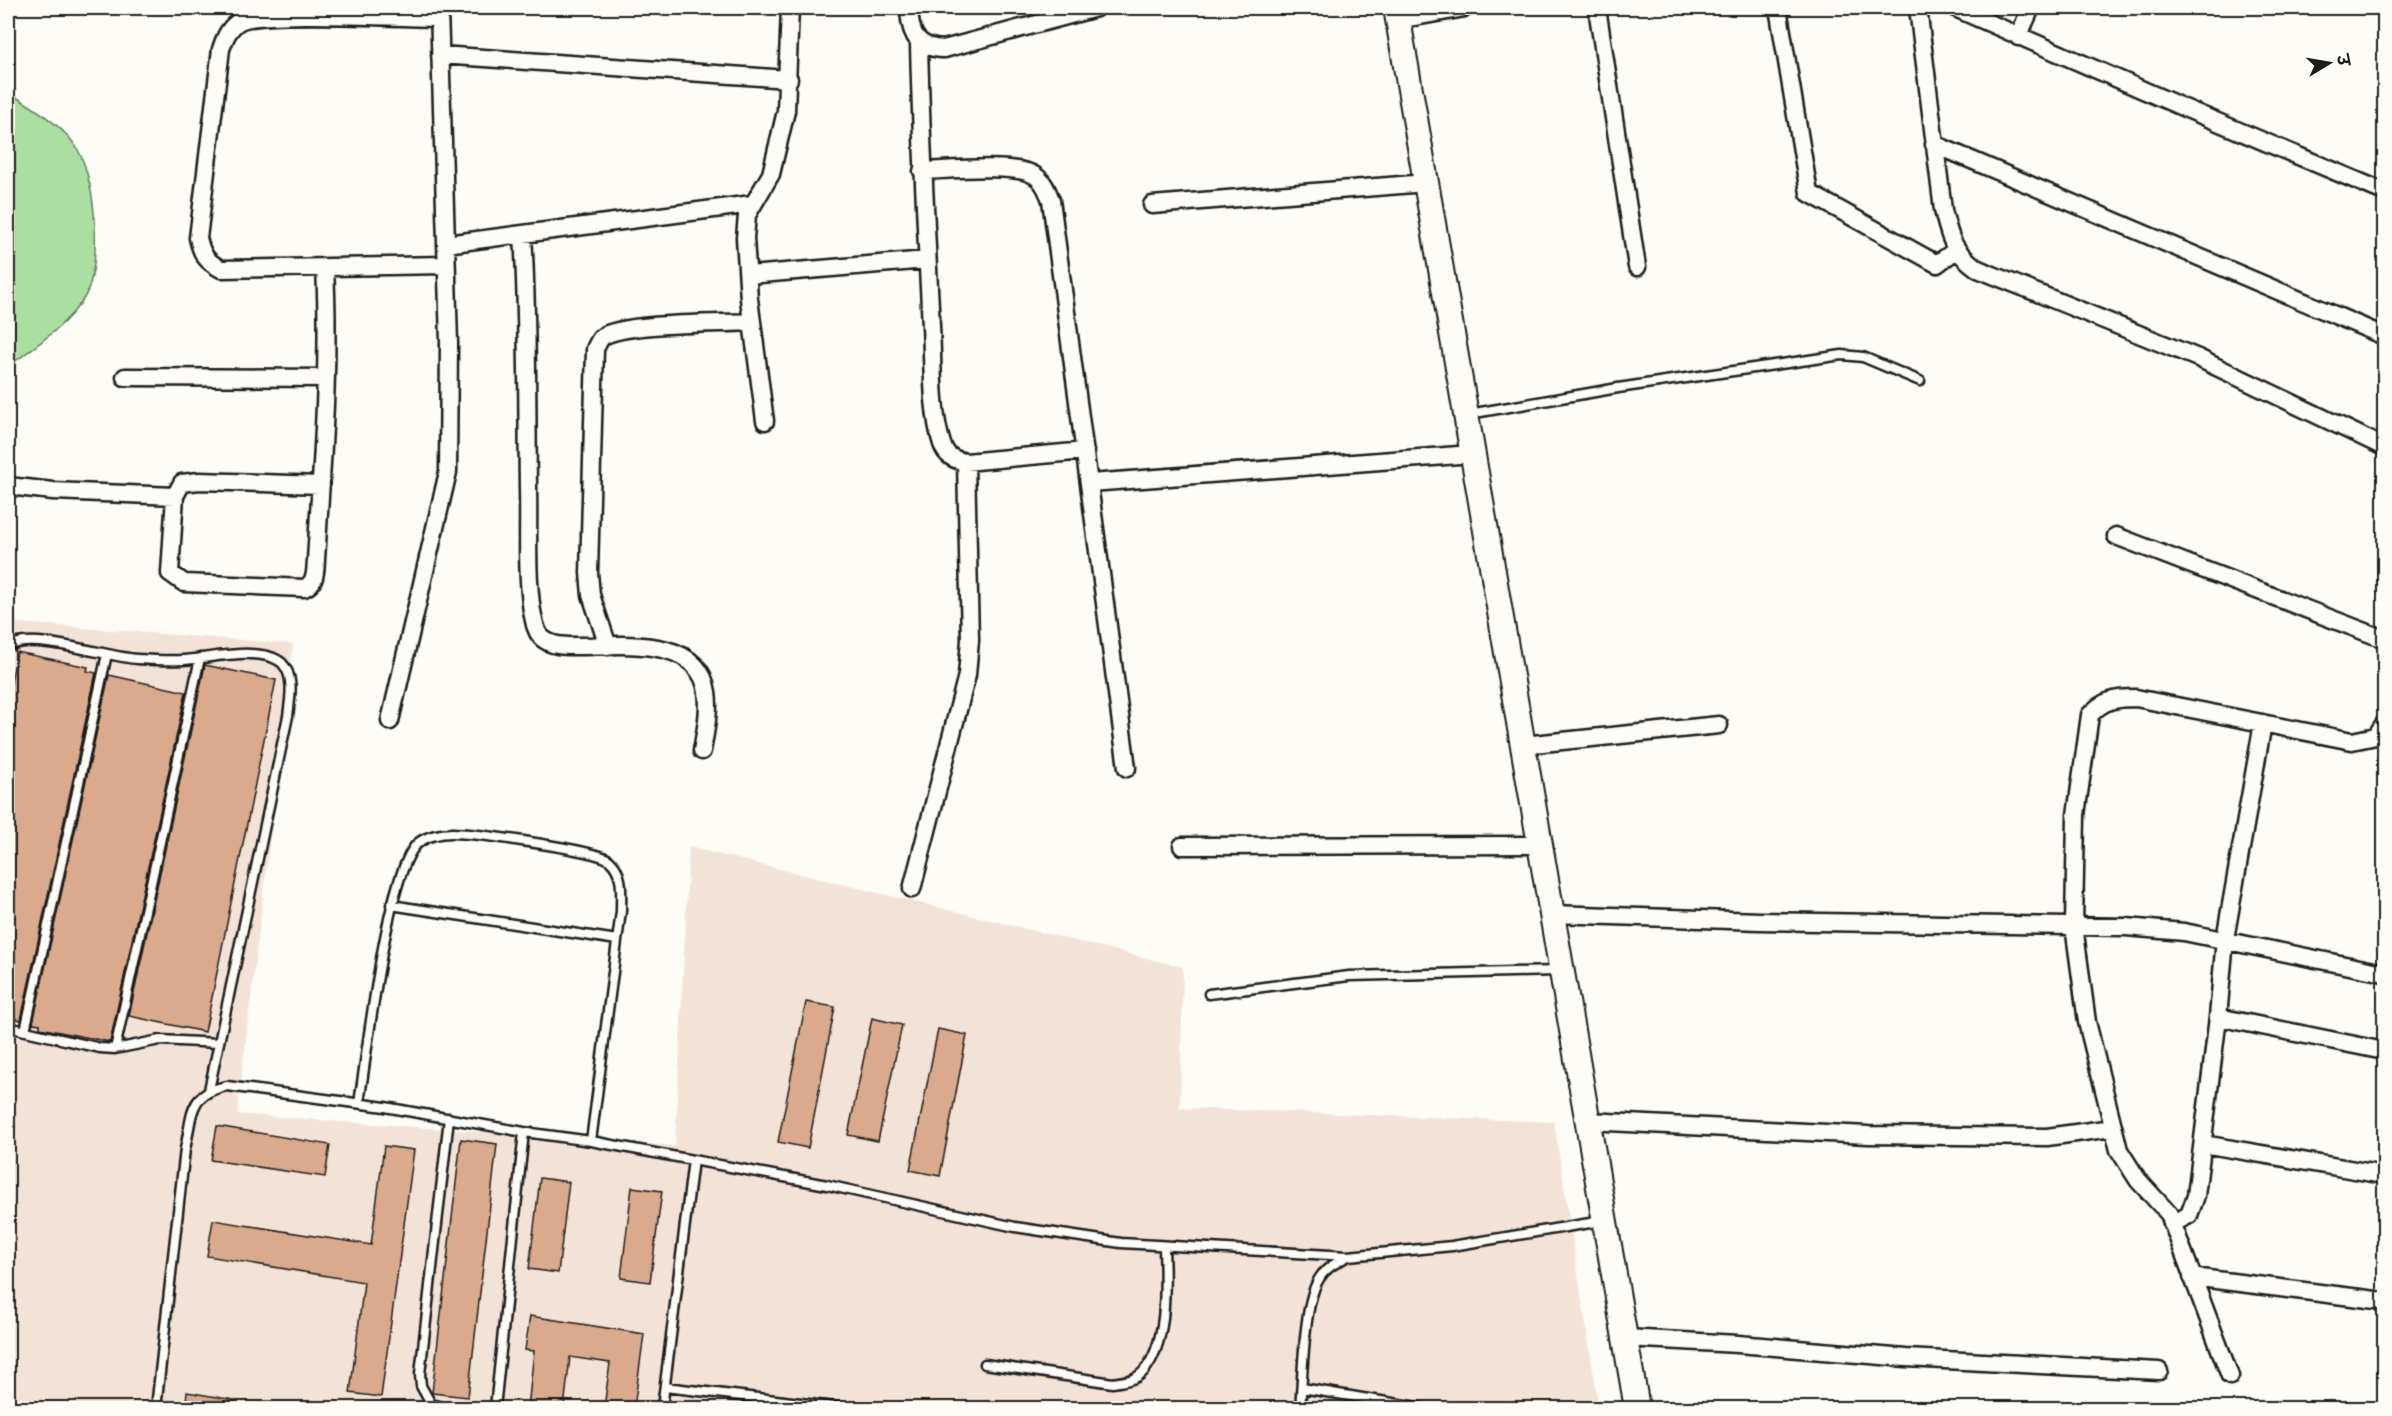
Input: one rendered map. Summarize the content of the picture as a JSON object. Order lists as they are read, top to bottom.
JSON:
{
  "north": "right"
}
